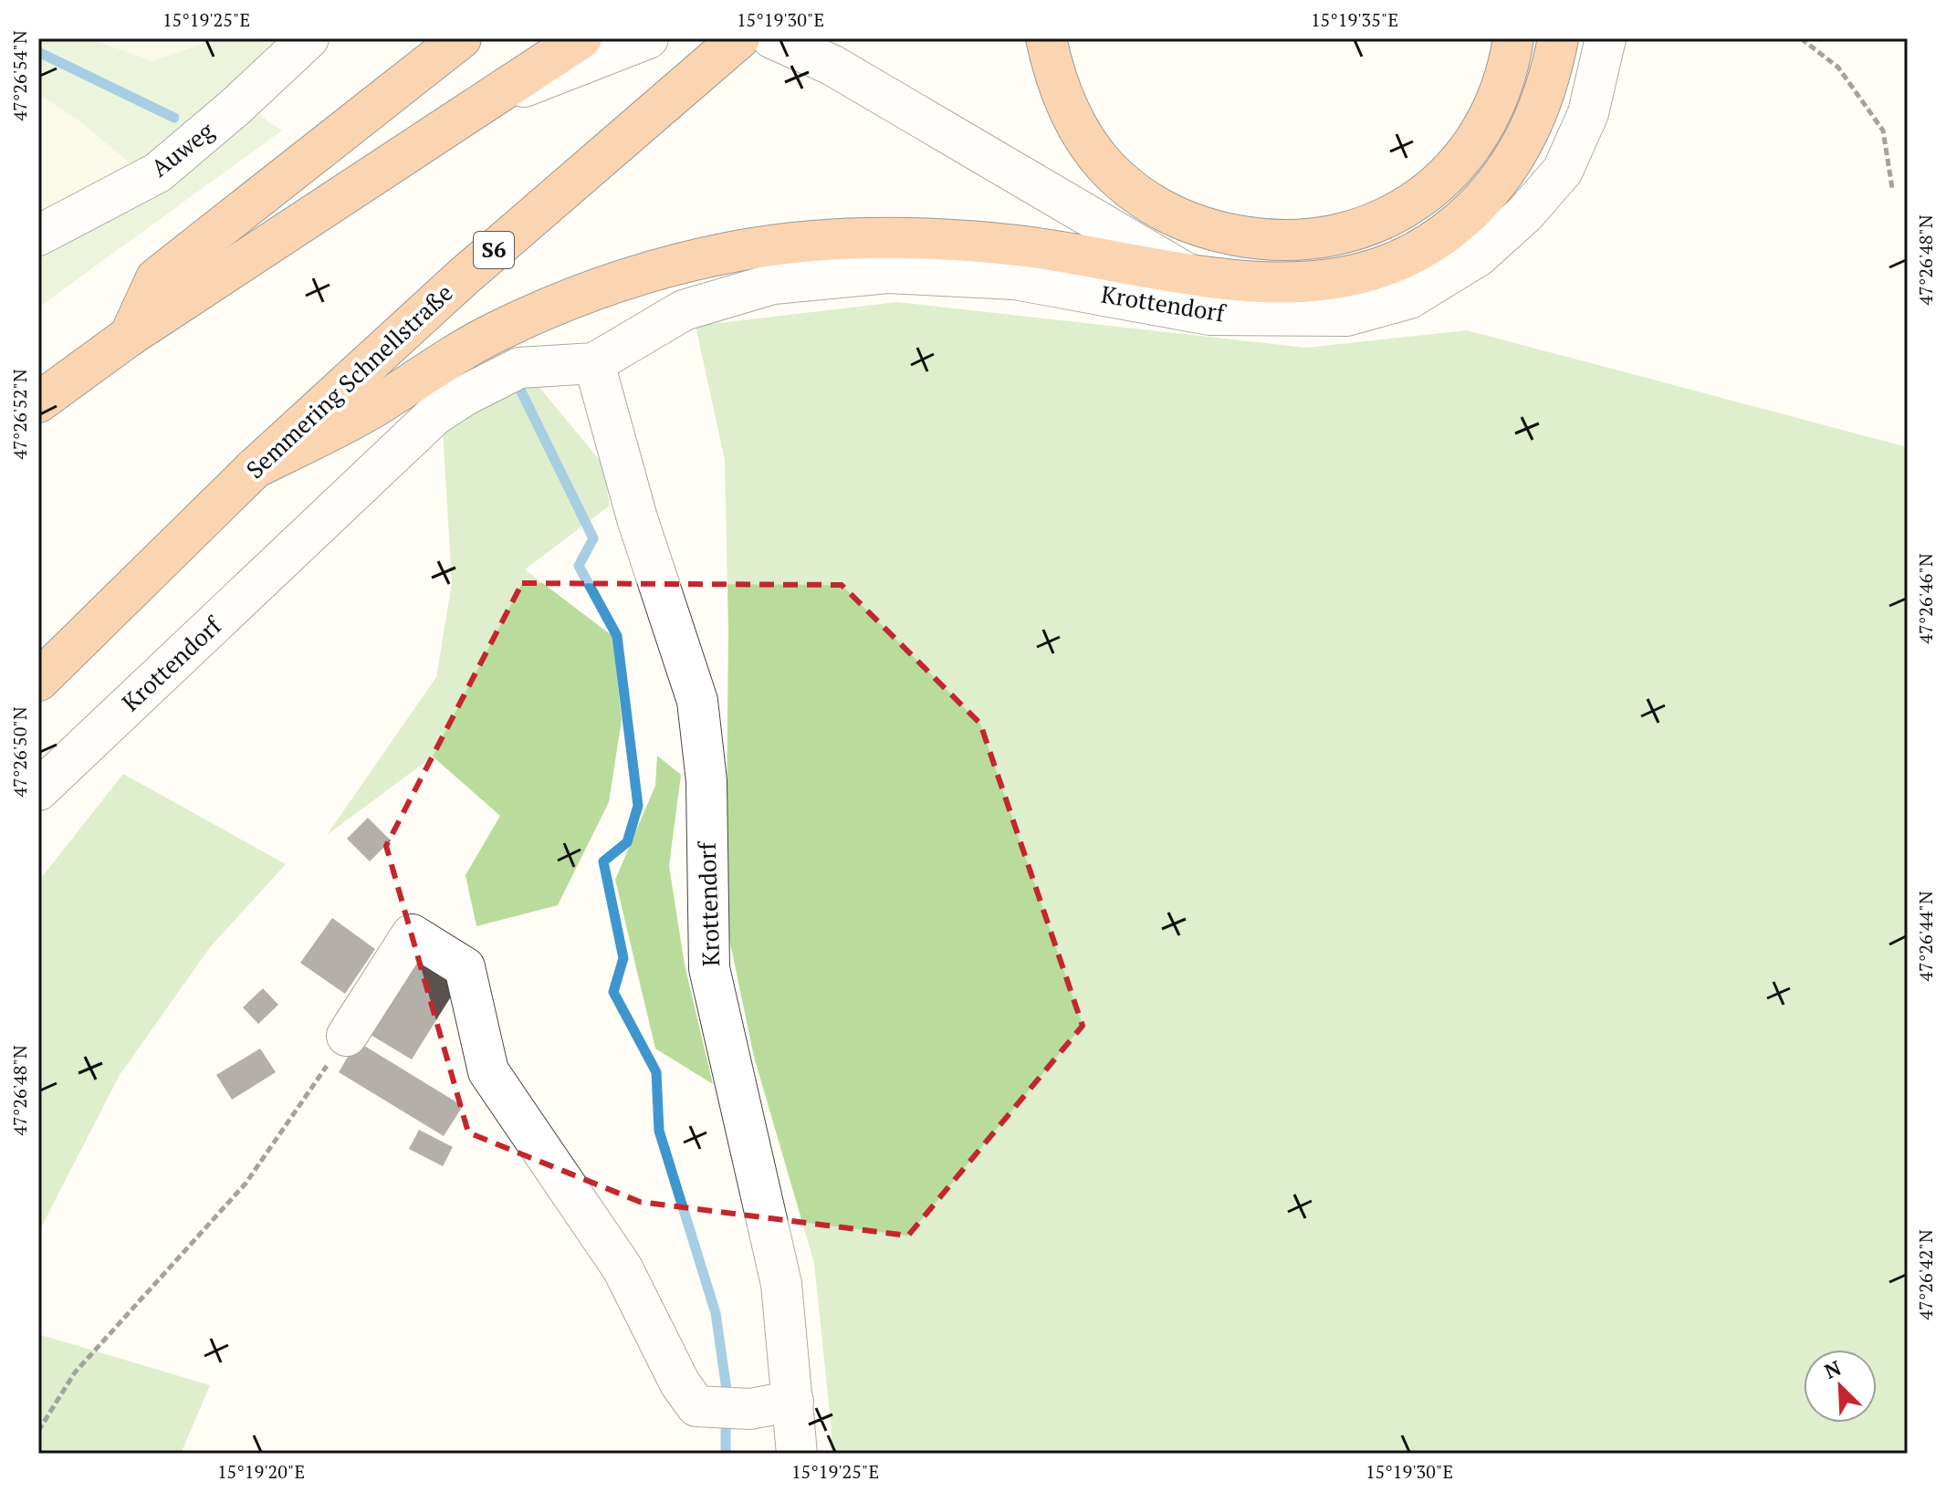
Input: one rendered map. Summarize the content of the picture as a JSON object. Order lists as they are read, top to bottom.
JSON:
{
  "streets": {
    "highway": ["S6", "Semmering Schnellstraße"],
    "street": ["Auweg", "Krottendorf"]
  },
  "north": "top left",
  "coordinates": [
    "15°19'25\"E",
    "15°19'30\"E",
    "15°19'35\"E",
    "47°26'54\"N",
    "47°26'48\"N",
    "47°26'52\"N",
    "47°26'46\"N",
    "47°26'50\"N",
    "47°26'44\"N",
    "47°26'42\"N",
    "15°19'20\"E"
  ]
}
